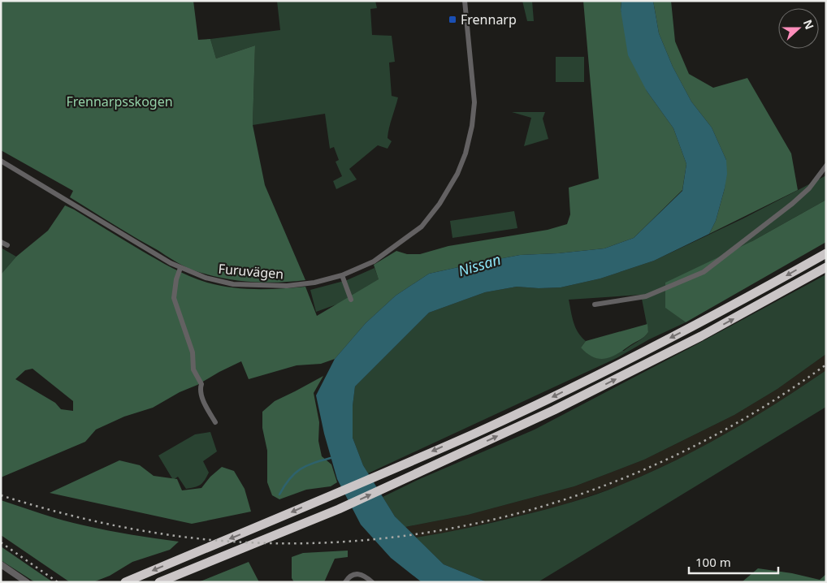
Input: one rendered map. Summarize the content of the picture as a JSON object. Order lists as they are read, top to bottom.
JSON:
{
  "streets": {
    "street": ["Furuvägen"]
  },
  "water": ["Nissan"],
  "parks": ["Frennarpsskogen"],
  "places": {
    "transit": ["Frennarp"]
  },
  "scale_bar": "100 m",
  "north": "right"
}
